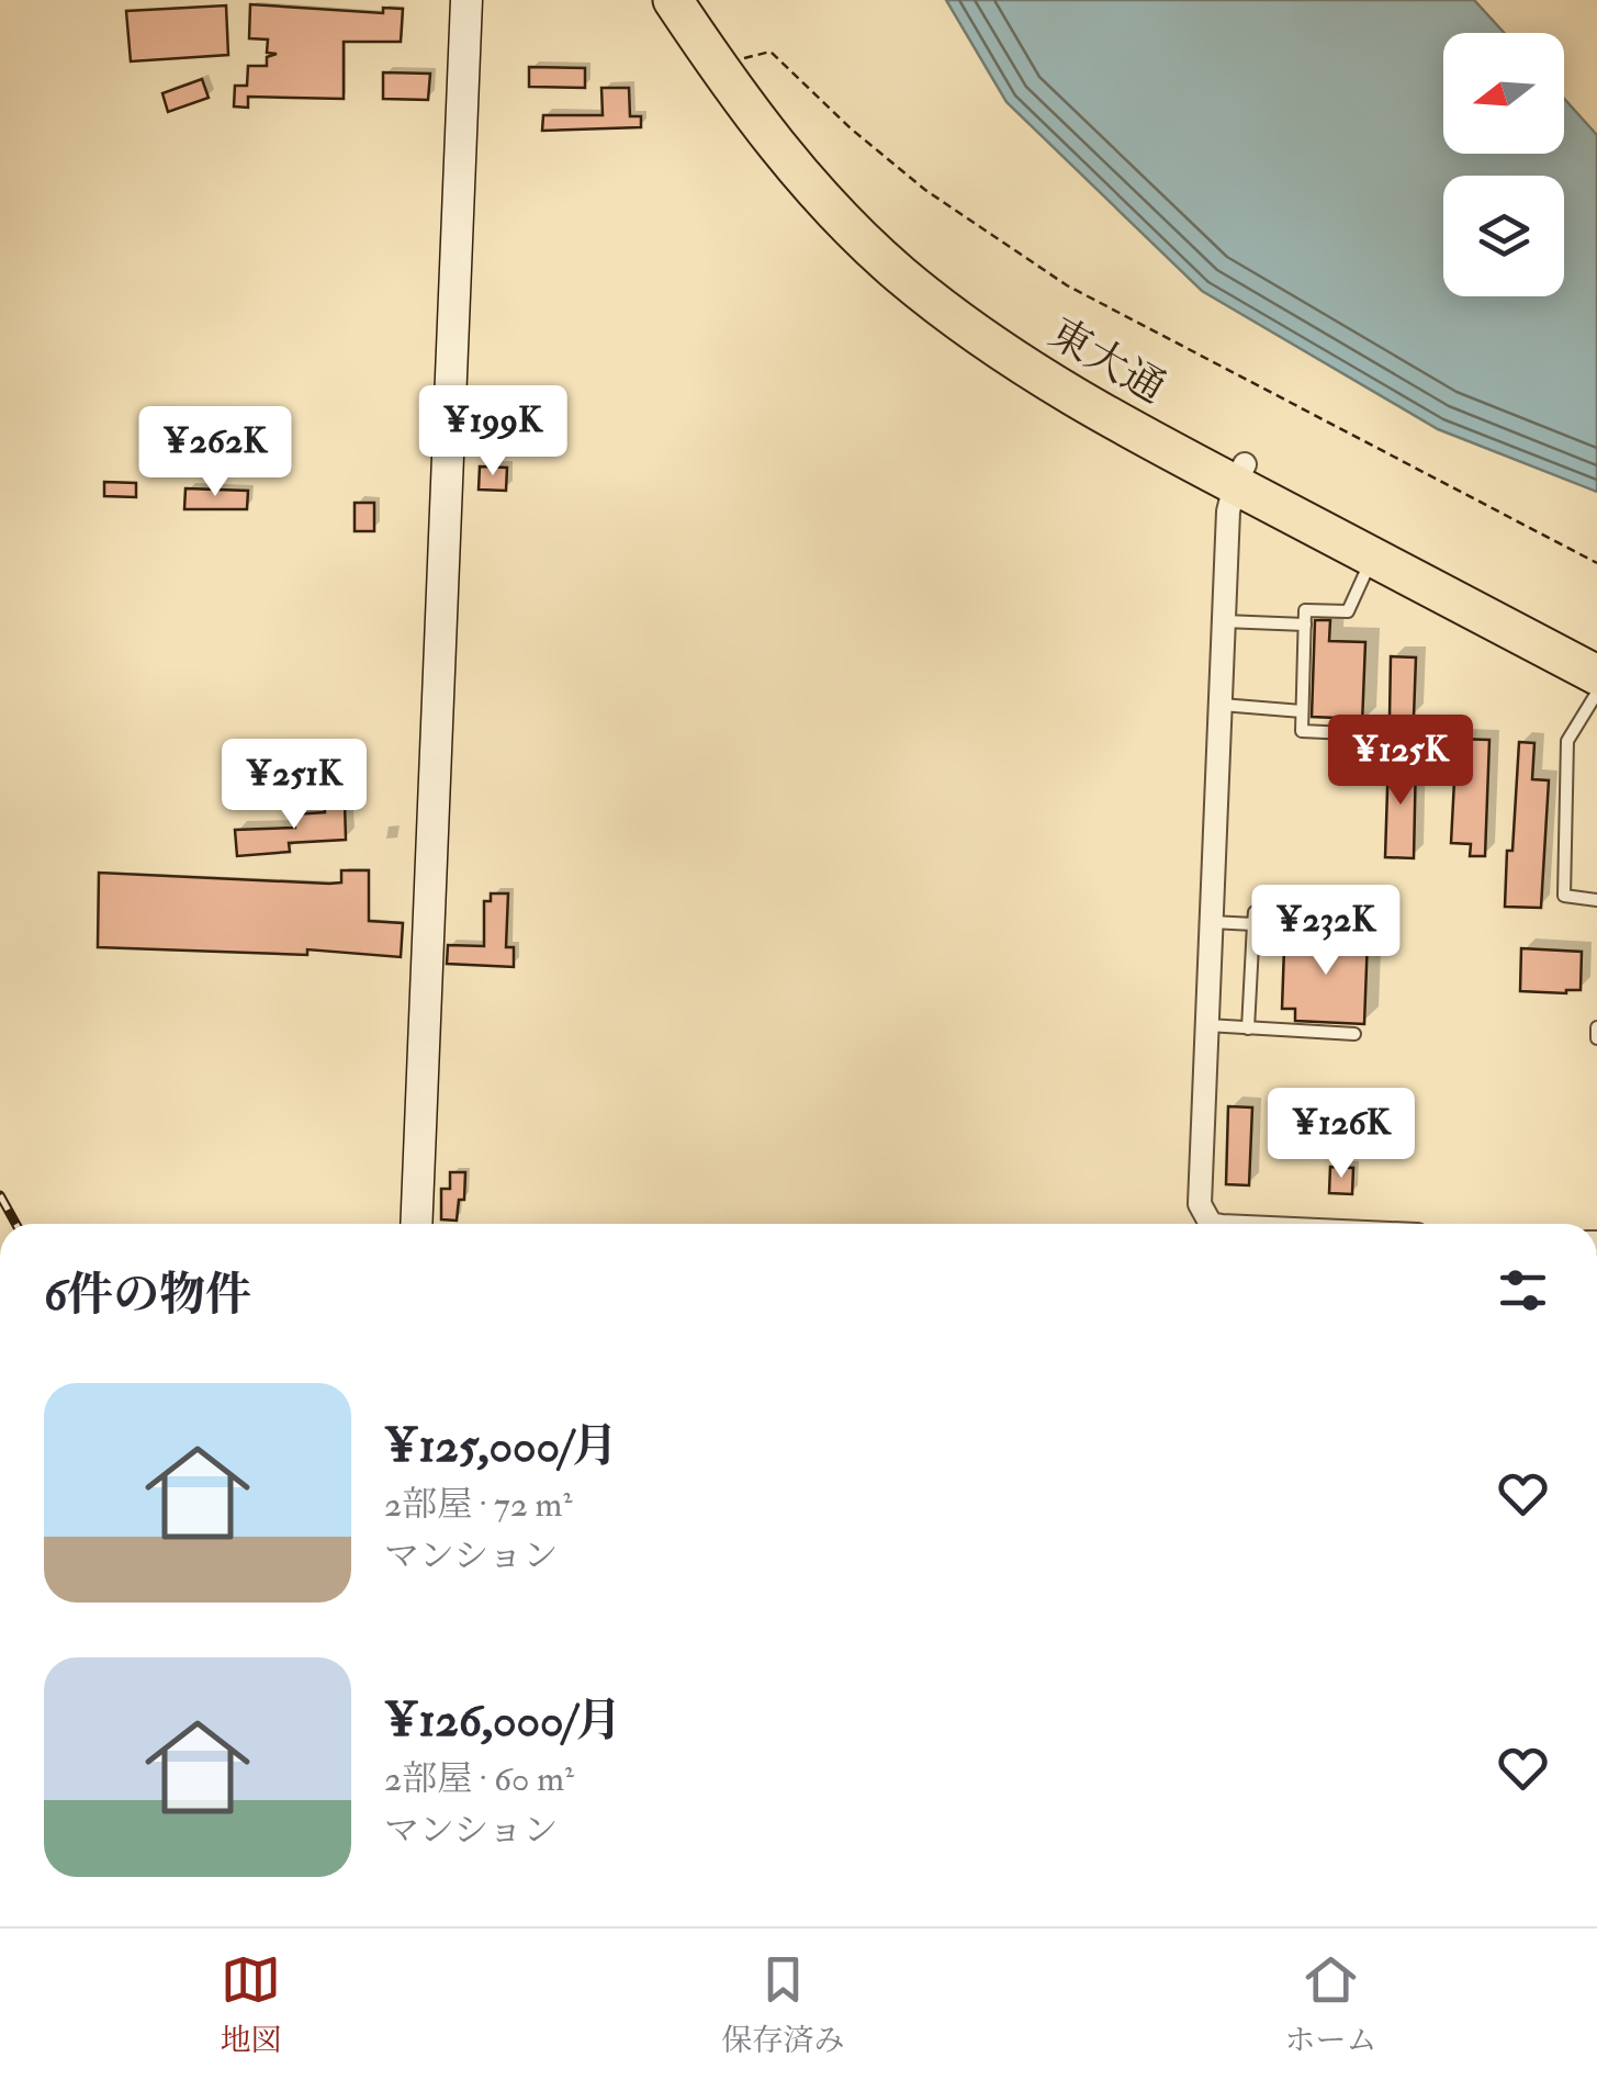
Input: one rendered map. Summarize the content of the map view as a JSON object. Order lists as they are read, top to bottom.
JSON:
{
  "streets": {
    "highway": ["東大通"]
  },
  "north": "left",
  "page": {
    "price": [
      "¥199K",
      "¥262K",
      "¥125K",
      "¥251K",
      "¥232K",
      "¥126K"
    ],
    "heading": "6件の物件",
    "list": [
      {
        "name": "¥125,000/月",
        "note": "2部屋 · 72 m² · マンション"
      },
      {
        "name": "¥126,000/月",
        "note": "2部屋 · 60 m² · マンション"
      }
    ],
    "tabs": ["地図", "保存済み", "ホーム"]
  }
}
